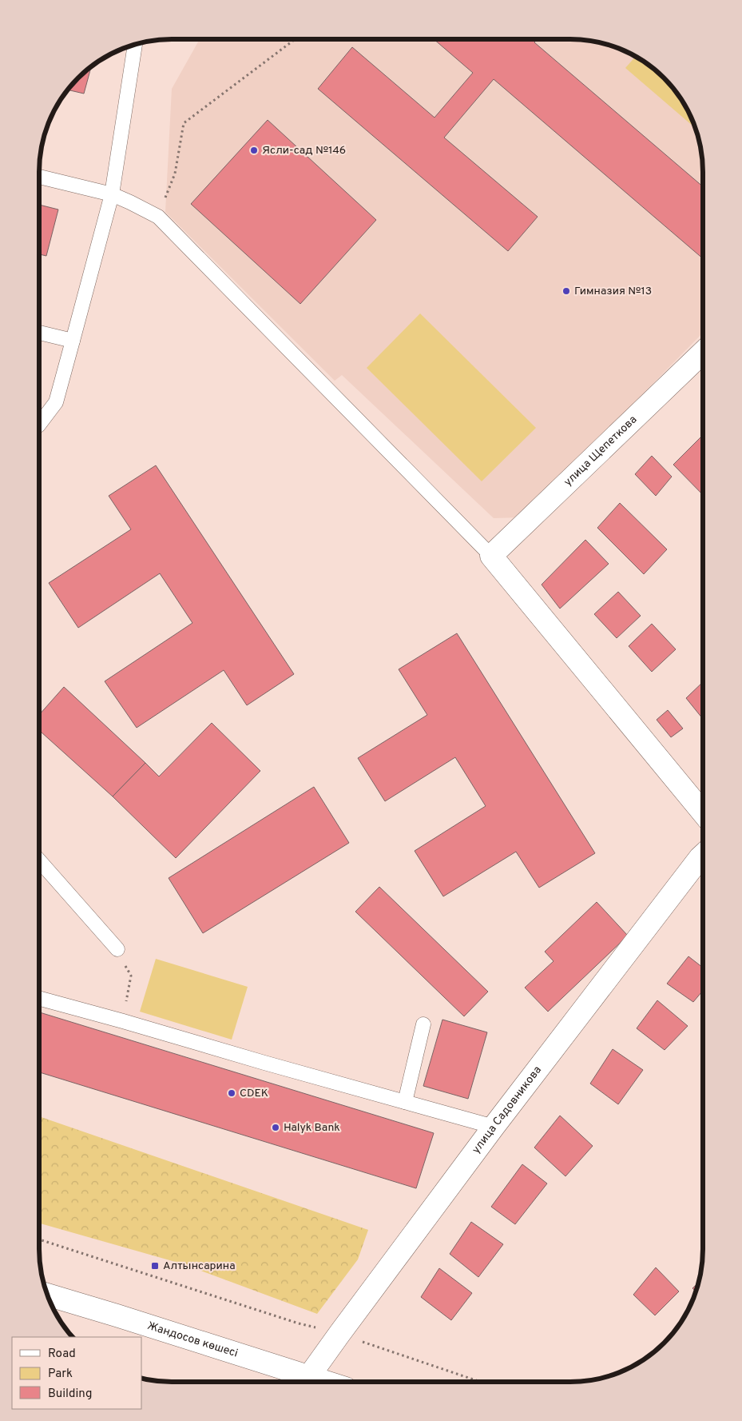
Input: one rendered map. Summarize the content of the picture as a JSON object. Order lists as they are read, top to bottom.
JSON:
{
  "streets": {
    "street": ["улица Щепеткова", "улица Садовникова", "Жандосов көшесі"]
  },
  "crossings": [
    ["улица Садовникова", "Жандосов көшесі"]
  ],
  "places": {
    "other": [
      "Ясли-сад №146",
      "Гимназия №13",
      "CDEK",
      "Halyk Bank"
    ],
    "transit": ["Алтынсарина"]
  },
  "legend": ["Road", "Park", "Building"]
}
